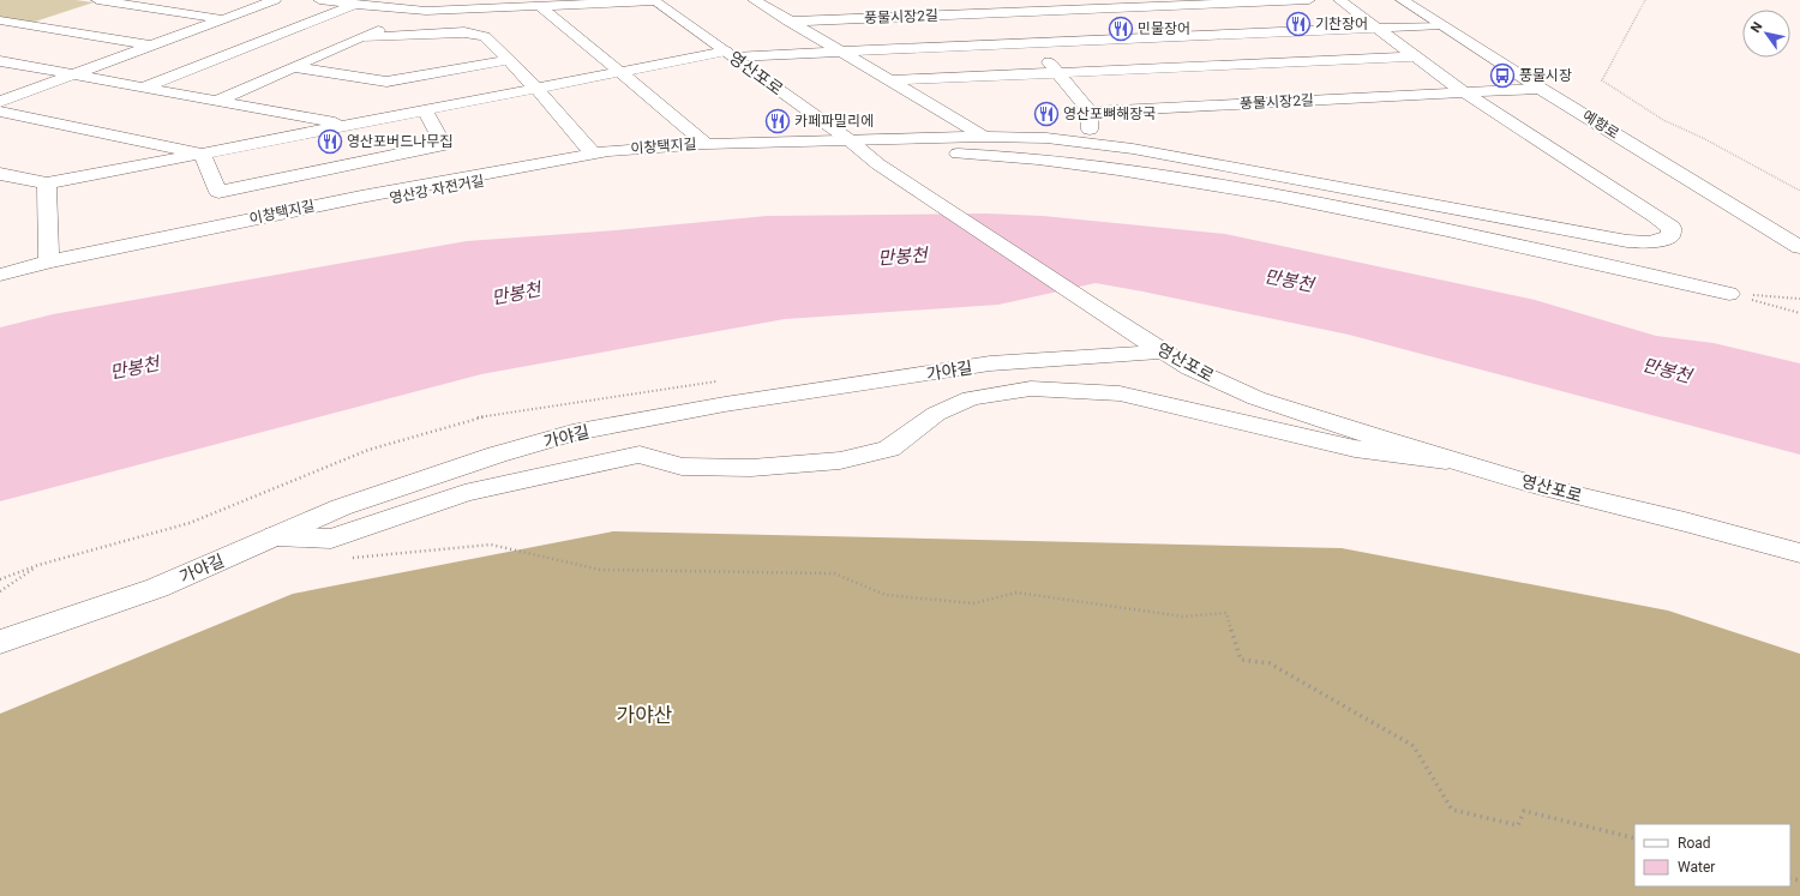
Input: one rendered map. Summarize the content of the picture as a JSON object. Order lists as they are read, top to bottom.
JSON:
{
  "streets": {
    "street": [
      "풍물시장2길",
      "영산포로",
      "예향로",
      "이창택지길",
      "가야길"
    ]
  },
  "crossings": [
    ["풍물시장2길", "영산포로"],
    ["풍물시장2길", "예향로"],
    ["영산포로", "이창택지길"],
    ["영산포로", "가야길"]
  ],
  "water": ["만봉천"],
  "parks": ["가야산"],
  "places": {
    "restaurant": [
      "기찬장어",
      "민물장어",
      "영산포뼈해장국",
      "카페파밀리에",
      "영산포버드나무집"
    ],
    "bus stop": ["풍물시장"]
  },
  "legend": ["Road", "Water"],
  "north": "top left"
}
